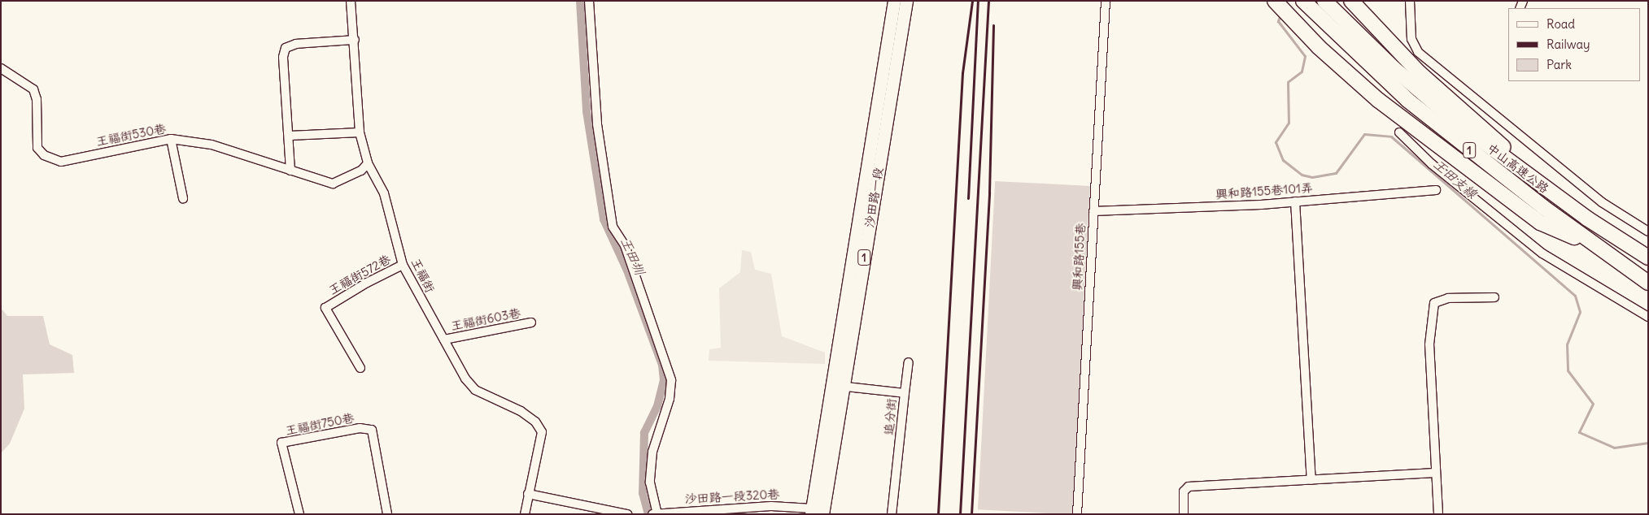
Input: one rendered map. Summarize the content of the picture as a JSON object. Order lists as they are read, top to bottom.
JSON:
{
  "streets": {
    "highway": ["1", "中山高速公路"],
    "main road": ["沙田路一段"],
    "street": [
      "王福街530巷",
      "興和路155巷101弄",
      "興和路155巷",
      "王福街572巷",
      "王福街",
      "王福街603巷",
      "追分街",
      "王福街750巷",
      "沙田路一段320巷"
    ]
  },
  "crossings": [
    ["王福街530巷", "王福街"],
    ["興和路155巷101弄", "興和路155巷"],
    ["沙田路一段", "追分街"],
    ["沙田路一段", "沙田路一段320巷"],
    ["王福街572巷", "王福街"],
    ["王福街", "王福街603巷"]
  ],
  "water": ["王田支線", "王田圳"],
  "legend": ["Road", "Railway", "Park"]
}
